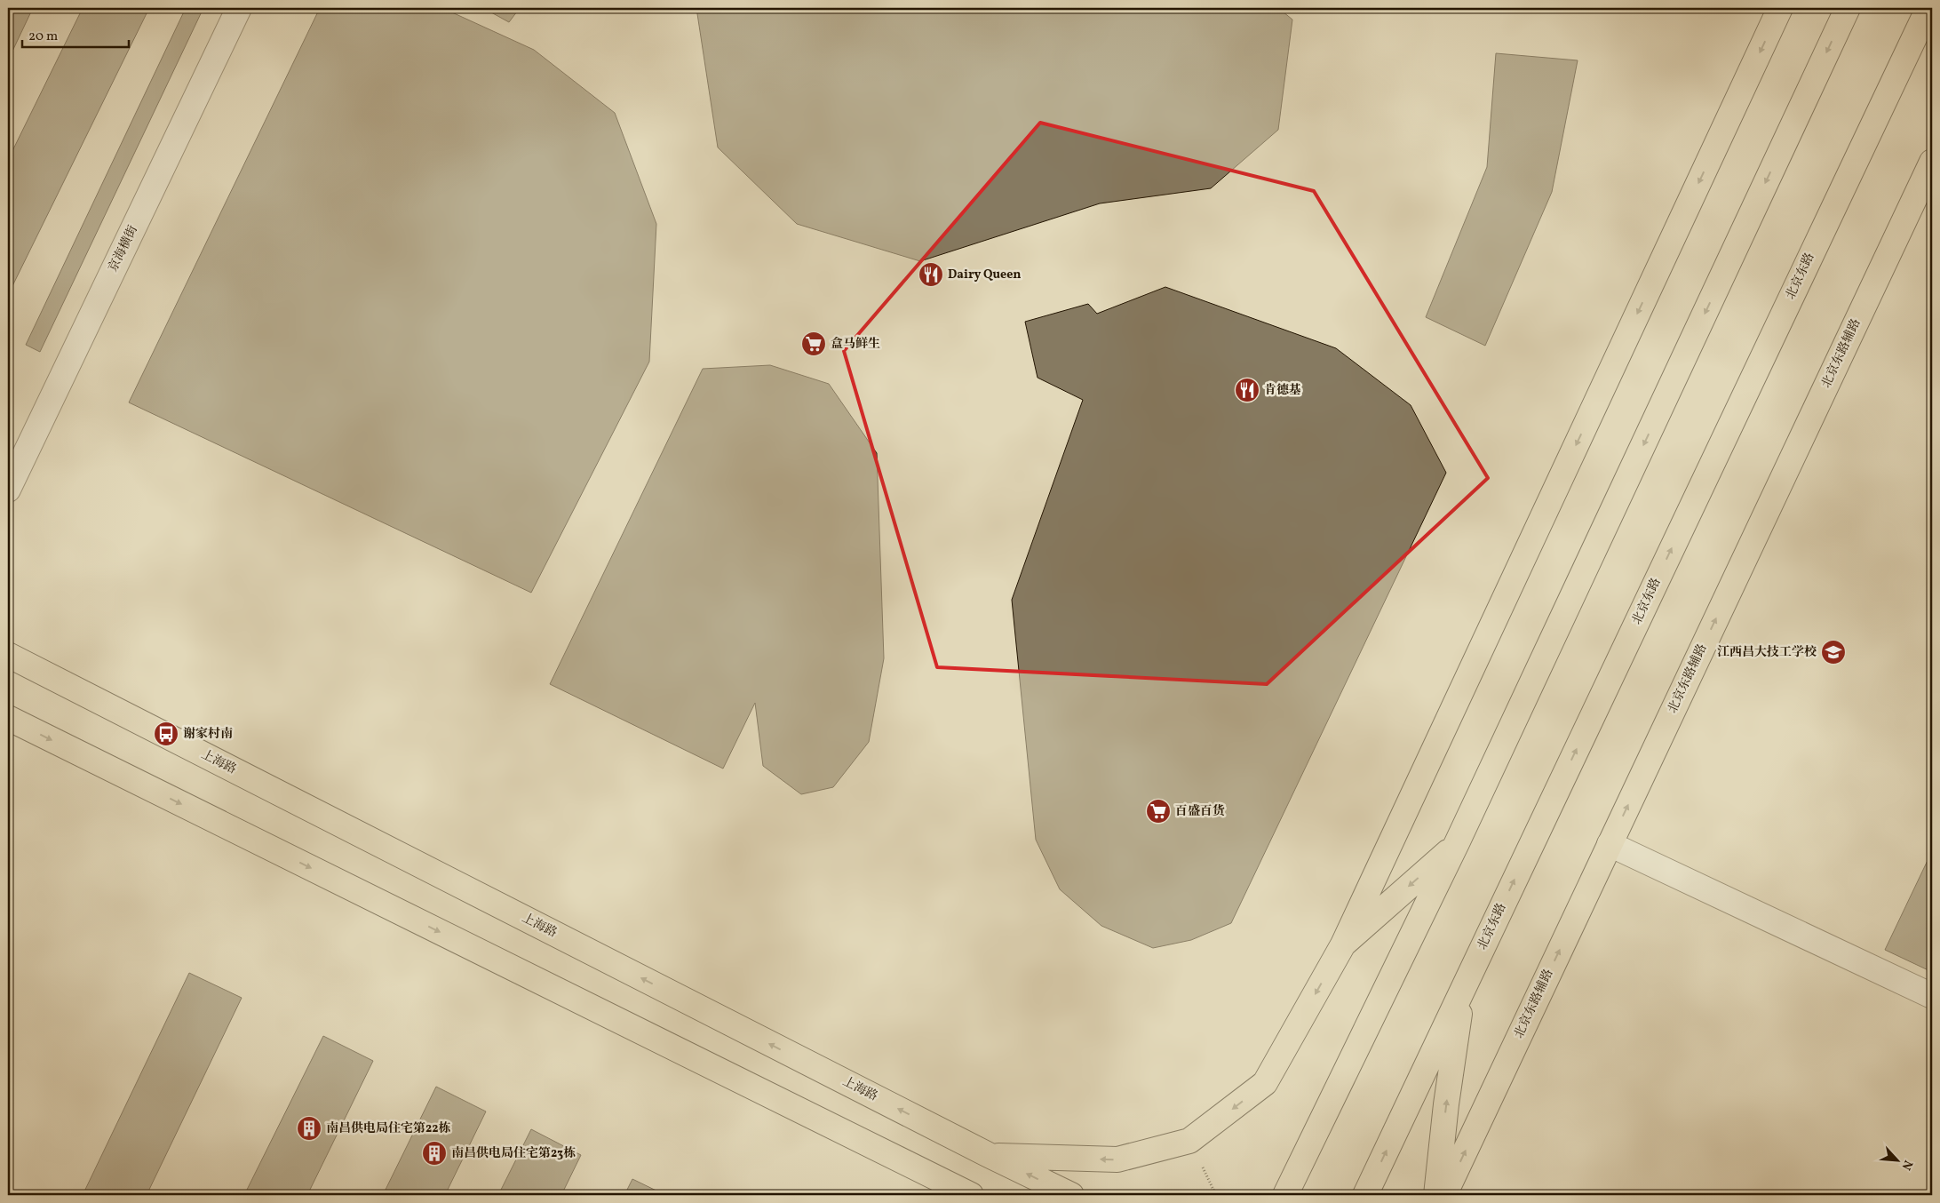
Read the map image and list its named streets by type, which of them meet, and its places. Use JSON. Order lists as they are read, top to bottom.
{
  "streets": {
    "main road": ["北京东路", "北京东路辅路", "上海路"],
    "street": ["京海横街"]
  },
  "places": {
    "restaurant": ["Dairy Queen", "肯德基"],
    "supermarket": ["盒马鲜生", "百盛百货"],
    "school or university": ["江西昌大技工学校"],
    "bus stop": ["谢家村南"],
    "building": ["南昌供电局住宅第22栋", "南昌供电局住宅第23栋"]
  },
  "scale_bar": "20 m",
  "north": "bottom right"
}
